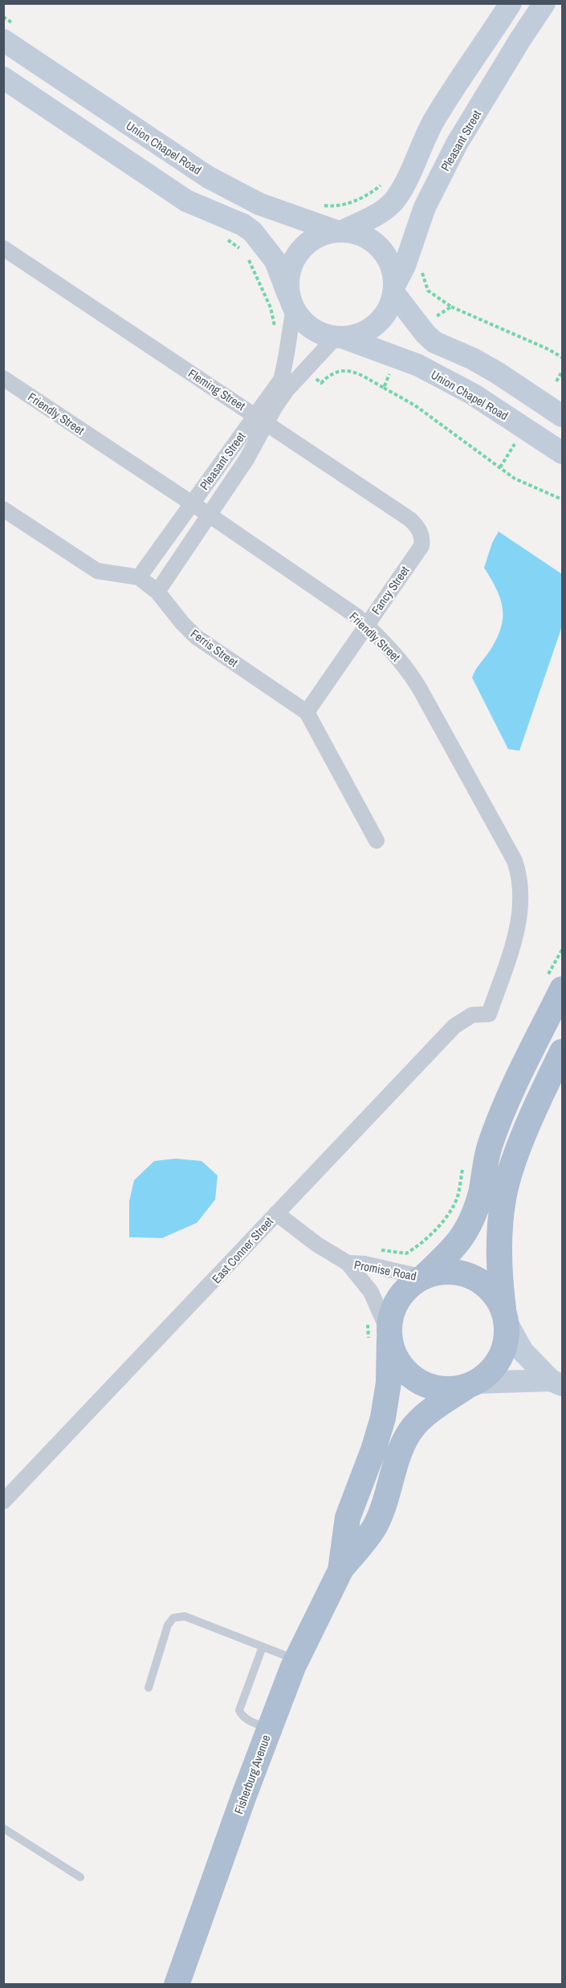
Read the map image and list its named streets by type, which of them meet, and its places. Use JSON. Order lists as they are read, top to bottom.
{
  "streets": {
    "main road": ["Pleasant Street", "Union Chapel Road", "Fisherburg Avenue"],
    "street": [
      "Fleming Street",
      "Friendly Street",
      "Fancy Street",
      "Ferris Street",
      "East Conner Street",
      "Promise Road"
    ]
  },
  "crossings": [
    ["Pleasant Street", "Union Chapel Road"],
    ["Pleasant Street", "Fleming Street"],
    ["Pleasant Street", "Friendly Street"],
    ["Pleasant Street", "Ferris Street"],
    ["Fleming Street", "Fancy Street"],
    ["Friendly Street", "Fancy Street"],
    ["Friendly Street", "East Conner Street"],
    ["Fancy Street", "Ferris Street"],
    ["East Conner Street", "Promise Road"],
    ["Promise Road", "Fisherburg Avenue"]
  ]
}
